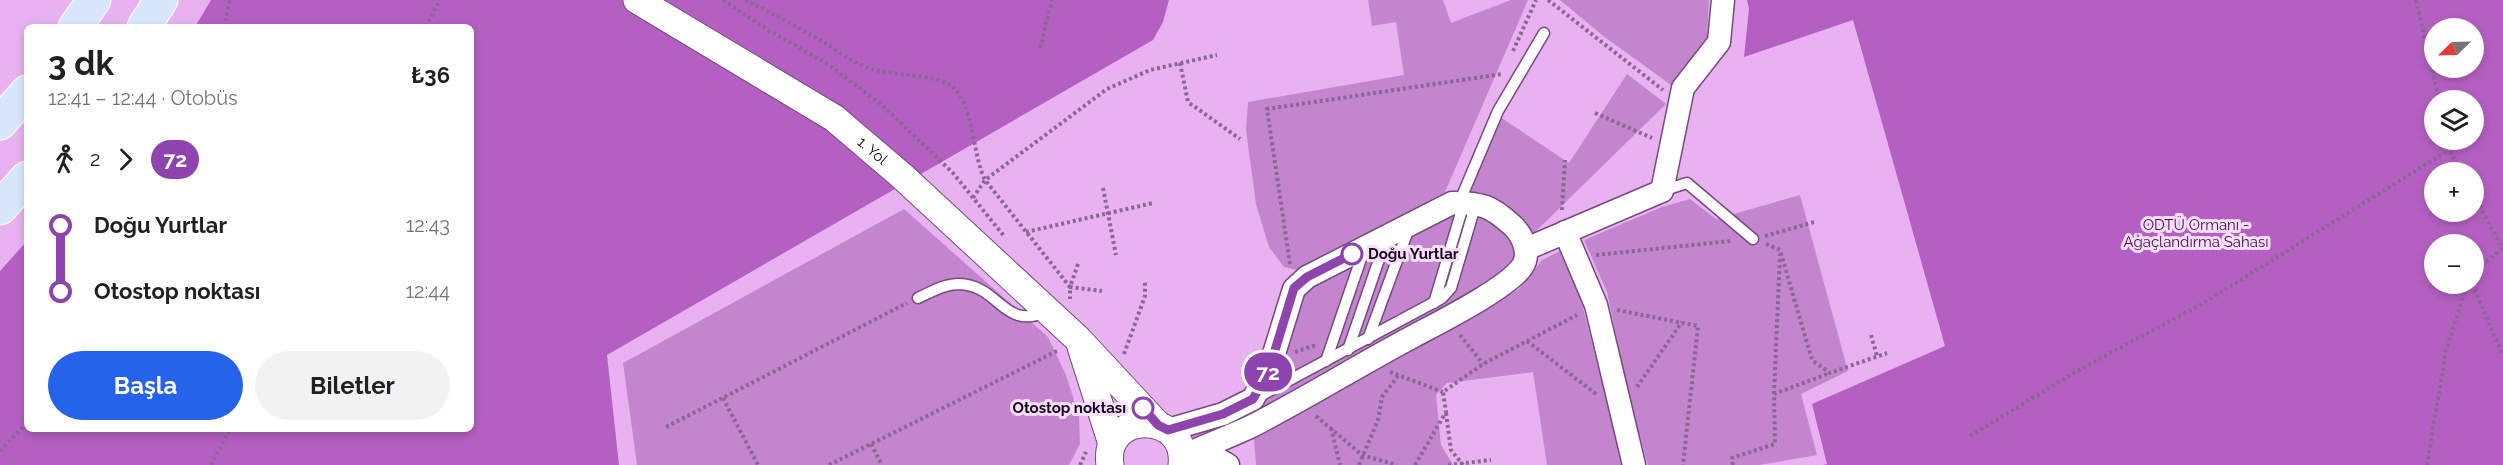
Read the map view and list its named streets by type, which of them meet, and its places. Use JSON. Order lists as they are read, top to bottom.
{
  "streets": {
    "street": ["1. Yol"]
  },
  "parks": ["ODTÜ Ormanı - Ağaçlandırma Sahası"],
  "places": ["Doğu Yurtlar", "Otostop noktası"],
  "lines": ["bus line 72"],
  "north": "bottom left",
  "page": {
    "on_map": "72",
    "map_buttons": ["+", "−"],
    "heading": ["3 dk", "12:41 – 12:44 · Otobüs", "₺36"],
    "legs": ["2", "72"],
    "list": [
      {
        "name": "Doğu Yurtlar",
        "value": "12:43"
      },
      {
        "name": "Otostop noktası",
        "value": "12:44"
      }
    ],
    "buttons": ["Başla", "Biletler"]
  }
}
